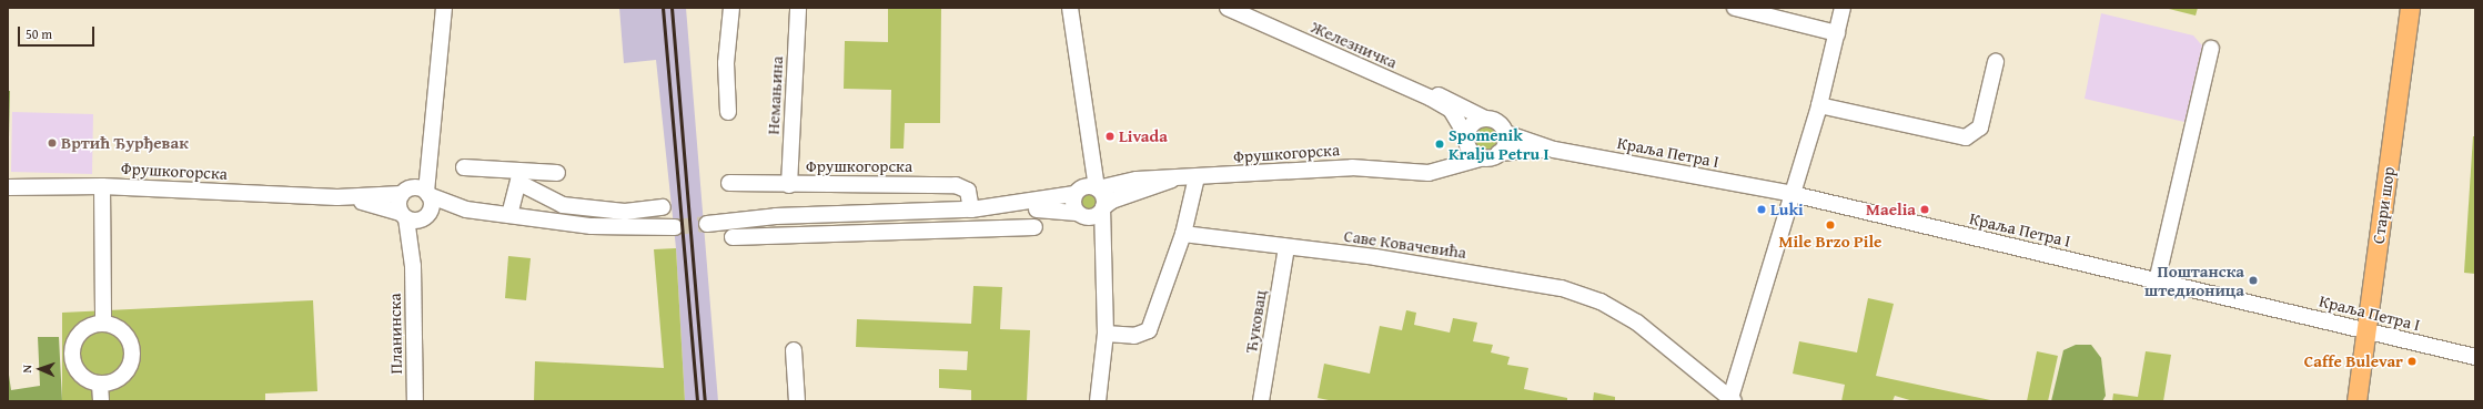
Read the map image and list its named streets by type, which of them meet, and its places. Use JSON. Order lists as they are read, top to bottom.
{
  "streets": {
    "main road": ["Стари шор"],
    "street": [
      "Железничка",
      "Немањина",
      "Краља Петра I",
      "Фрушкогорска",
      "Саве Ковачевића",
      "Ћуковац",
      "Планинска"
    ]
  },
  "crossings": [
    ["Железничка", "Краља Петра I"],
    ["Железничка", "Фрушкогорска"],
    ["Немањина", "Фрушкогорска"],
    ["Краља Петра I", "Фрушкогорска"],
    ["Краља Петра I", "Стари шор"],
    ["Фрушкогорска", "Планинска"],
    ["Саве Ковачевића", "Ћуковац"]
  ],
  "places": [
    "Livada",
    "Вртић Ђурђевак",
    "Spomenik Kralju Petru I",
    "Luki",
    "Maelia",
    "Mile Brzo Pile",
    "Поштанска штедионица",
    "Caffe Bulevar"
  ],
  "scale_bar": "50 m",
  "north": "left"
}
